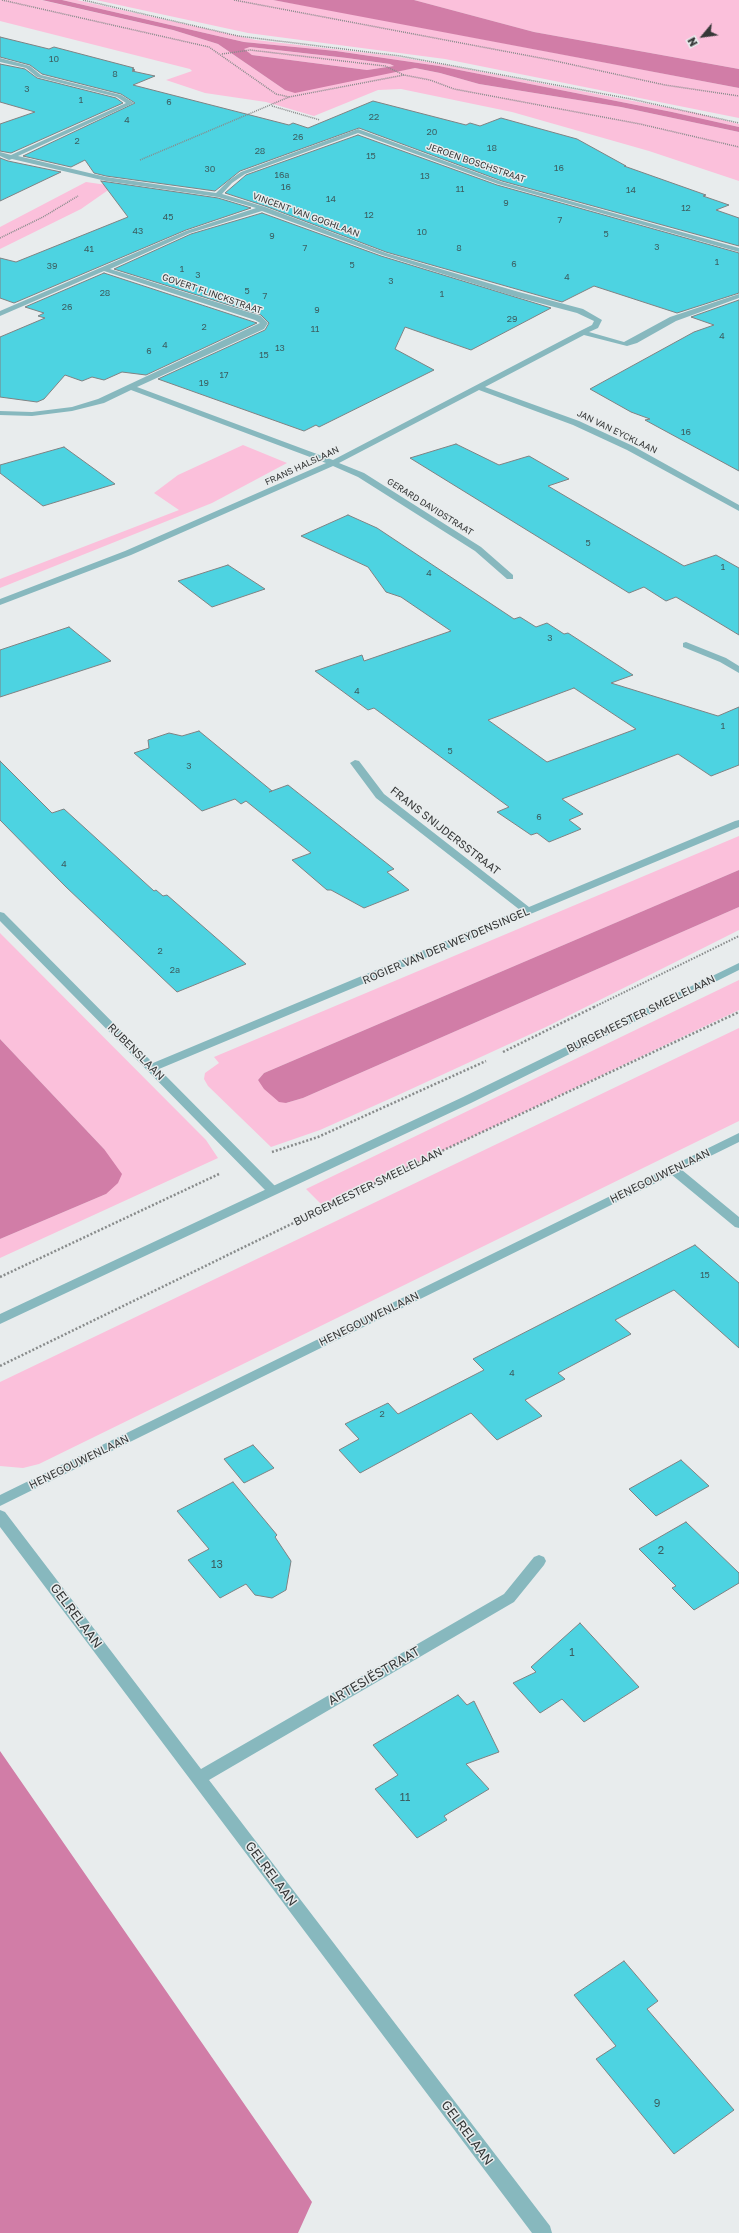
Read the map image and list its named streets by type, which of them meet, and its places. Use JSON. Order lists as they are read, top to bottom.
{
  "streets": {
    "street": [
      "JEROEN BOSCHSTRAAT",
      "VINCENT VAN GOGHLAAN",
      "GOVERT FLINCKSTRAAT",
      "JAN VAN EYCKLAAN",
      "FRANS HALSLAAN",
      "GERARD DAVIDSTRAAT",
      "FRANS SNIJDERSSTRAAT",
      "ROGIER VAN DER WEYDENSINGEL",
      "BURGEMEESTER SMEELELAAN",
      "RUBENSLAAN",
      "HENEGOUWENLAAN",
      "GELRELAAN",
      "ARTESIËSTRAAT"
    ]
  },
  "crossings": [
    ["VINCENT VAN GOGHLAAN", "FRANS HALSLAAN"],
    ["JAN VAN EYCKLAAN", "FRANS HALSLAAN"],
    ["FRANS HALSLAAN", "GERARD DAVIDSTRAAT"],
    ["FRANS SNIJDERSSTRAAT", "ROGIER VAN DER WEYDENSINGEL"],
    ["ROGIER VAN DER WEYDENSINGEL", "RUBENSLAAN"],
    ["BURGEMEESTER SMEELELAAN", "RUBENSLAAN"],
    ["GELRELAAN", "ARTESIËSTRAAT"]
  ],
  "house_numbers": [
    "10",
    "8",
    "3",
    "1",
    "6",
    "22",
    "4",
    "20",
    "26",
    "2",
    "18",
    "28",
    "15",
    "16",
    "30",
    "16a",
    "13",
    "16",
    "11",
    "14",
    "14",
    "9",
    "12",
    "12",
    "45",
    "7",
    "43",
    "10",
    "5",
    "9",
    "3",
    "7",
    "8",
    "41",
    "1",
    "6",
    "5",
    "39",
    "1",
    "3",
    "4",
    "3",
    "5",
    "28",
    "1",
    "7",
    "26",
    "9",
    "29",
    "2",
    "11",
    "4",
    "4",
    "13",
    "6",
    "15",
    "17",
    "19",
    "16",
    "5",
    "1",
    "4",
    "3",
    "4",
    "1",
    "5",
    "3",
    "6",
    "4",
    "2",
    "2a",
    "15",
    "4",
    "2",
    "2",
    "13",
    "1",
    "11",
    "9"
  ],
  "north": "bottom left"
}
